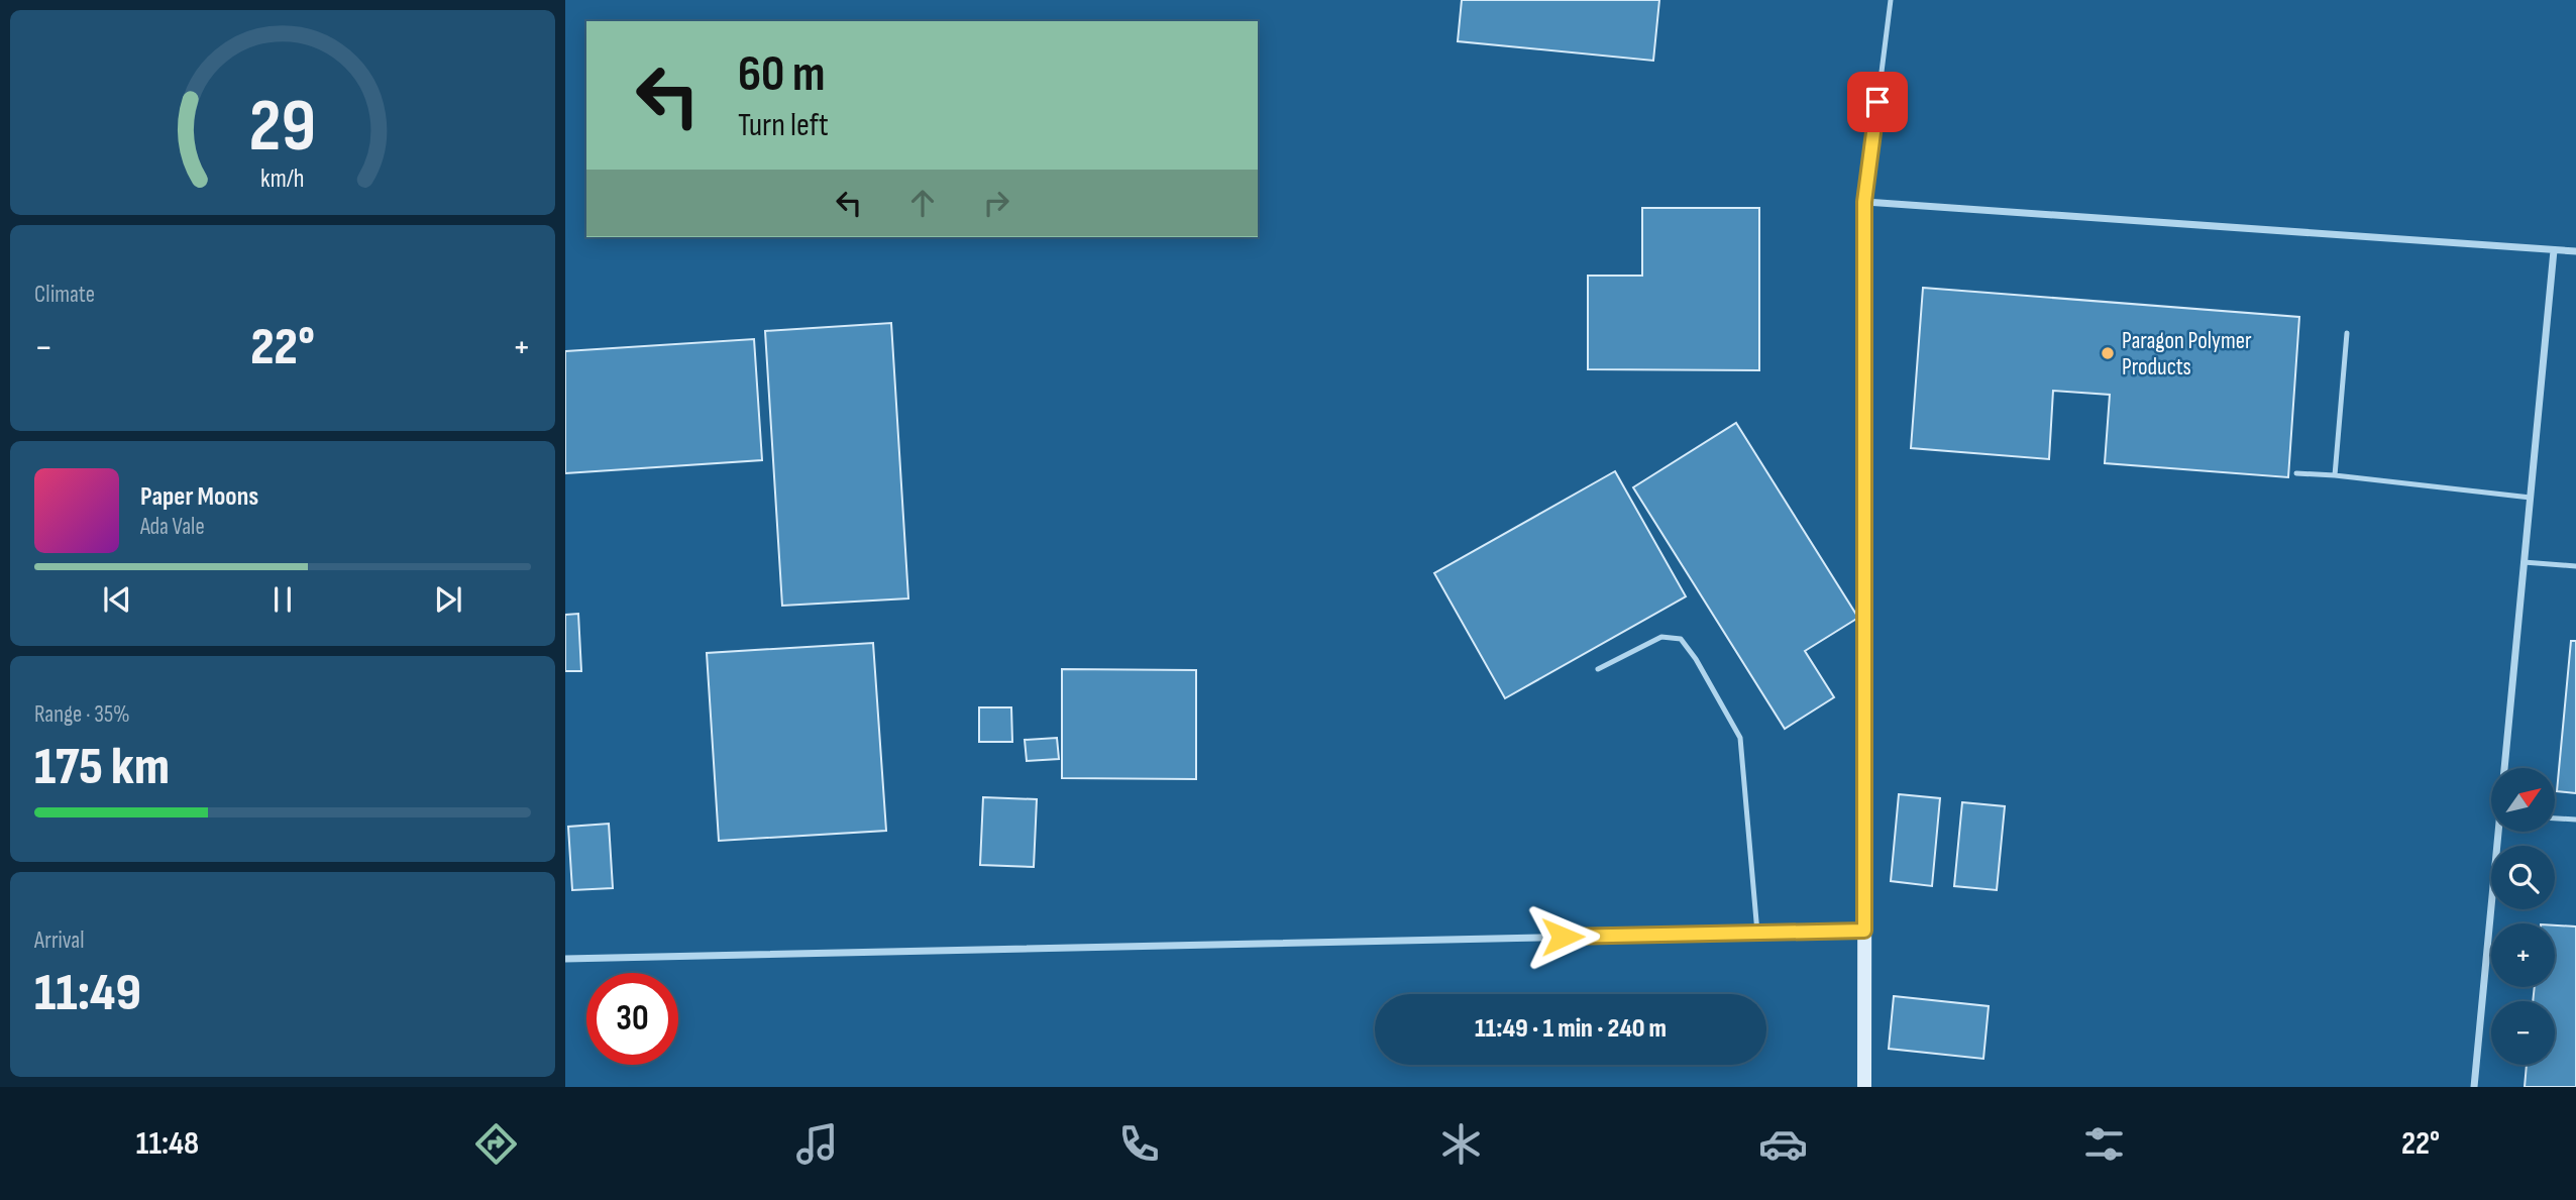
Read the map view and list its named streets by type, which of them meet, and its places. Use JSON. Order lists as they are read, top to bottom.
{
  "places": ["Paragon Polymer Products"],
  "north": "top right",
  "page": {
    "turn": ["60 m", "Turn left"],
    "tile": [
      "Climate",
      ["Range · 35%", "175 km"],
      ["Arrival", "11:49"]
    ],
    "heat": ["−", "22°", "+"],
    "song": ["Paper Moons", "Ada Vale"],
    "map_buttons": ["+", "−"],
    "limit": "30",
    "trip": "11:49 · 1 min · 240 m",
    "tabs": ["11:48", "22°"],
    "gauge": ["29", "km/h"]
  }
}
